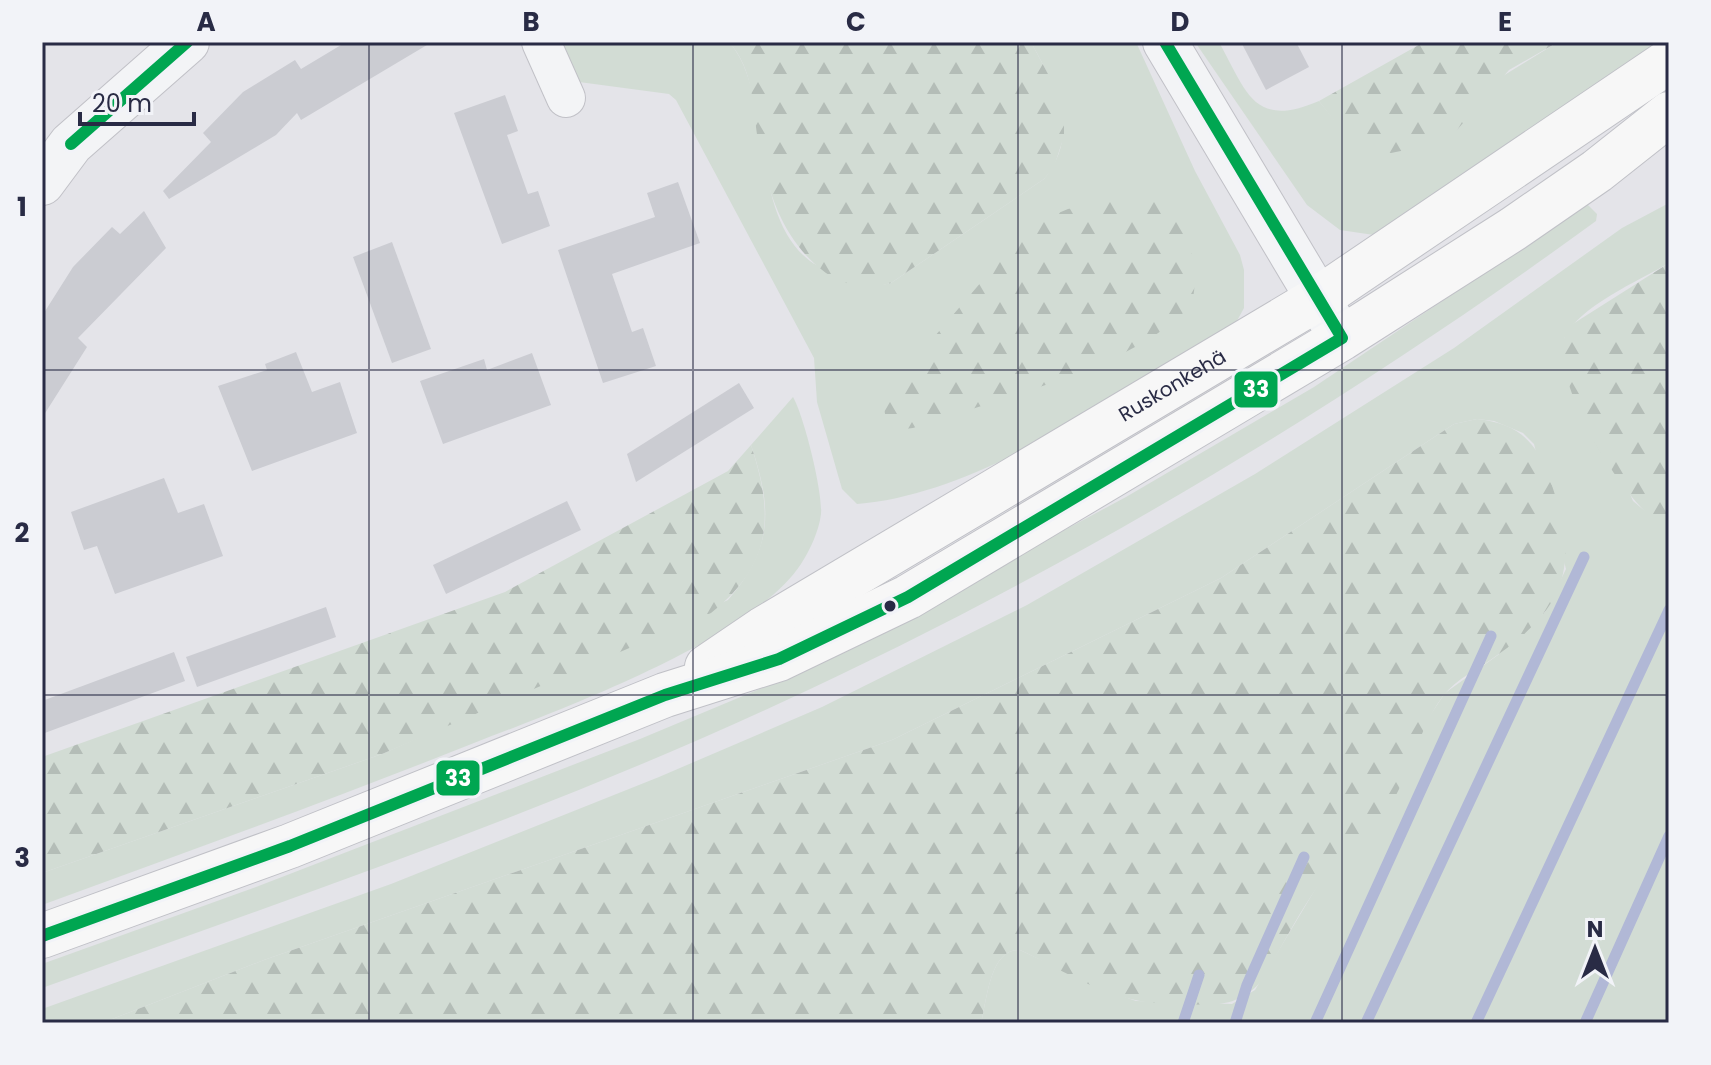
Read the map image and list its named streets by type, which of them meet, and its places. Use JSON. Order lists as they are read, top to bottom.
{
  "streets": {
    "main road": ["Ruskonkehä"]
  },
  "lines": ["transit line 33"],
  "scale_bar": "20 m",
  "north": "top",
  "grid": {
    "columns": [
      "A",
      "B",
      "C",
      "D",
      "E"
    ],
    "rows": ["1", "2", "3"]
  }
}
